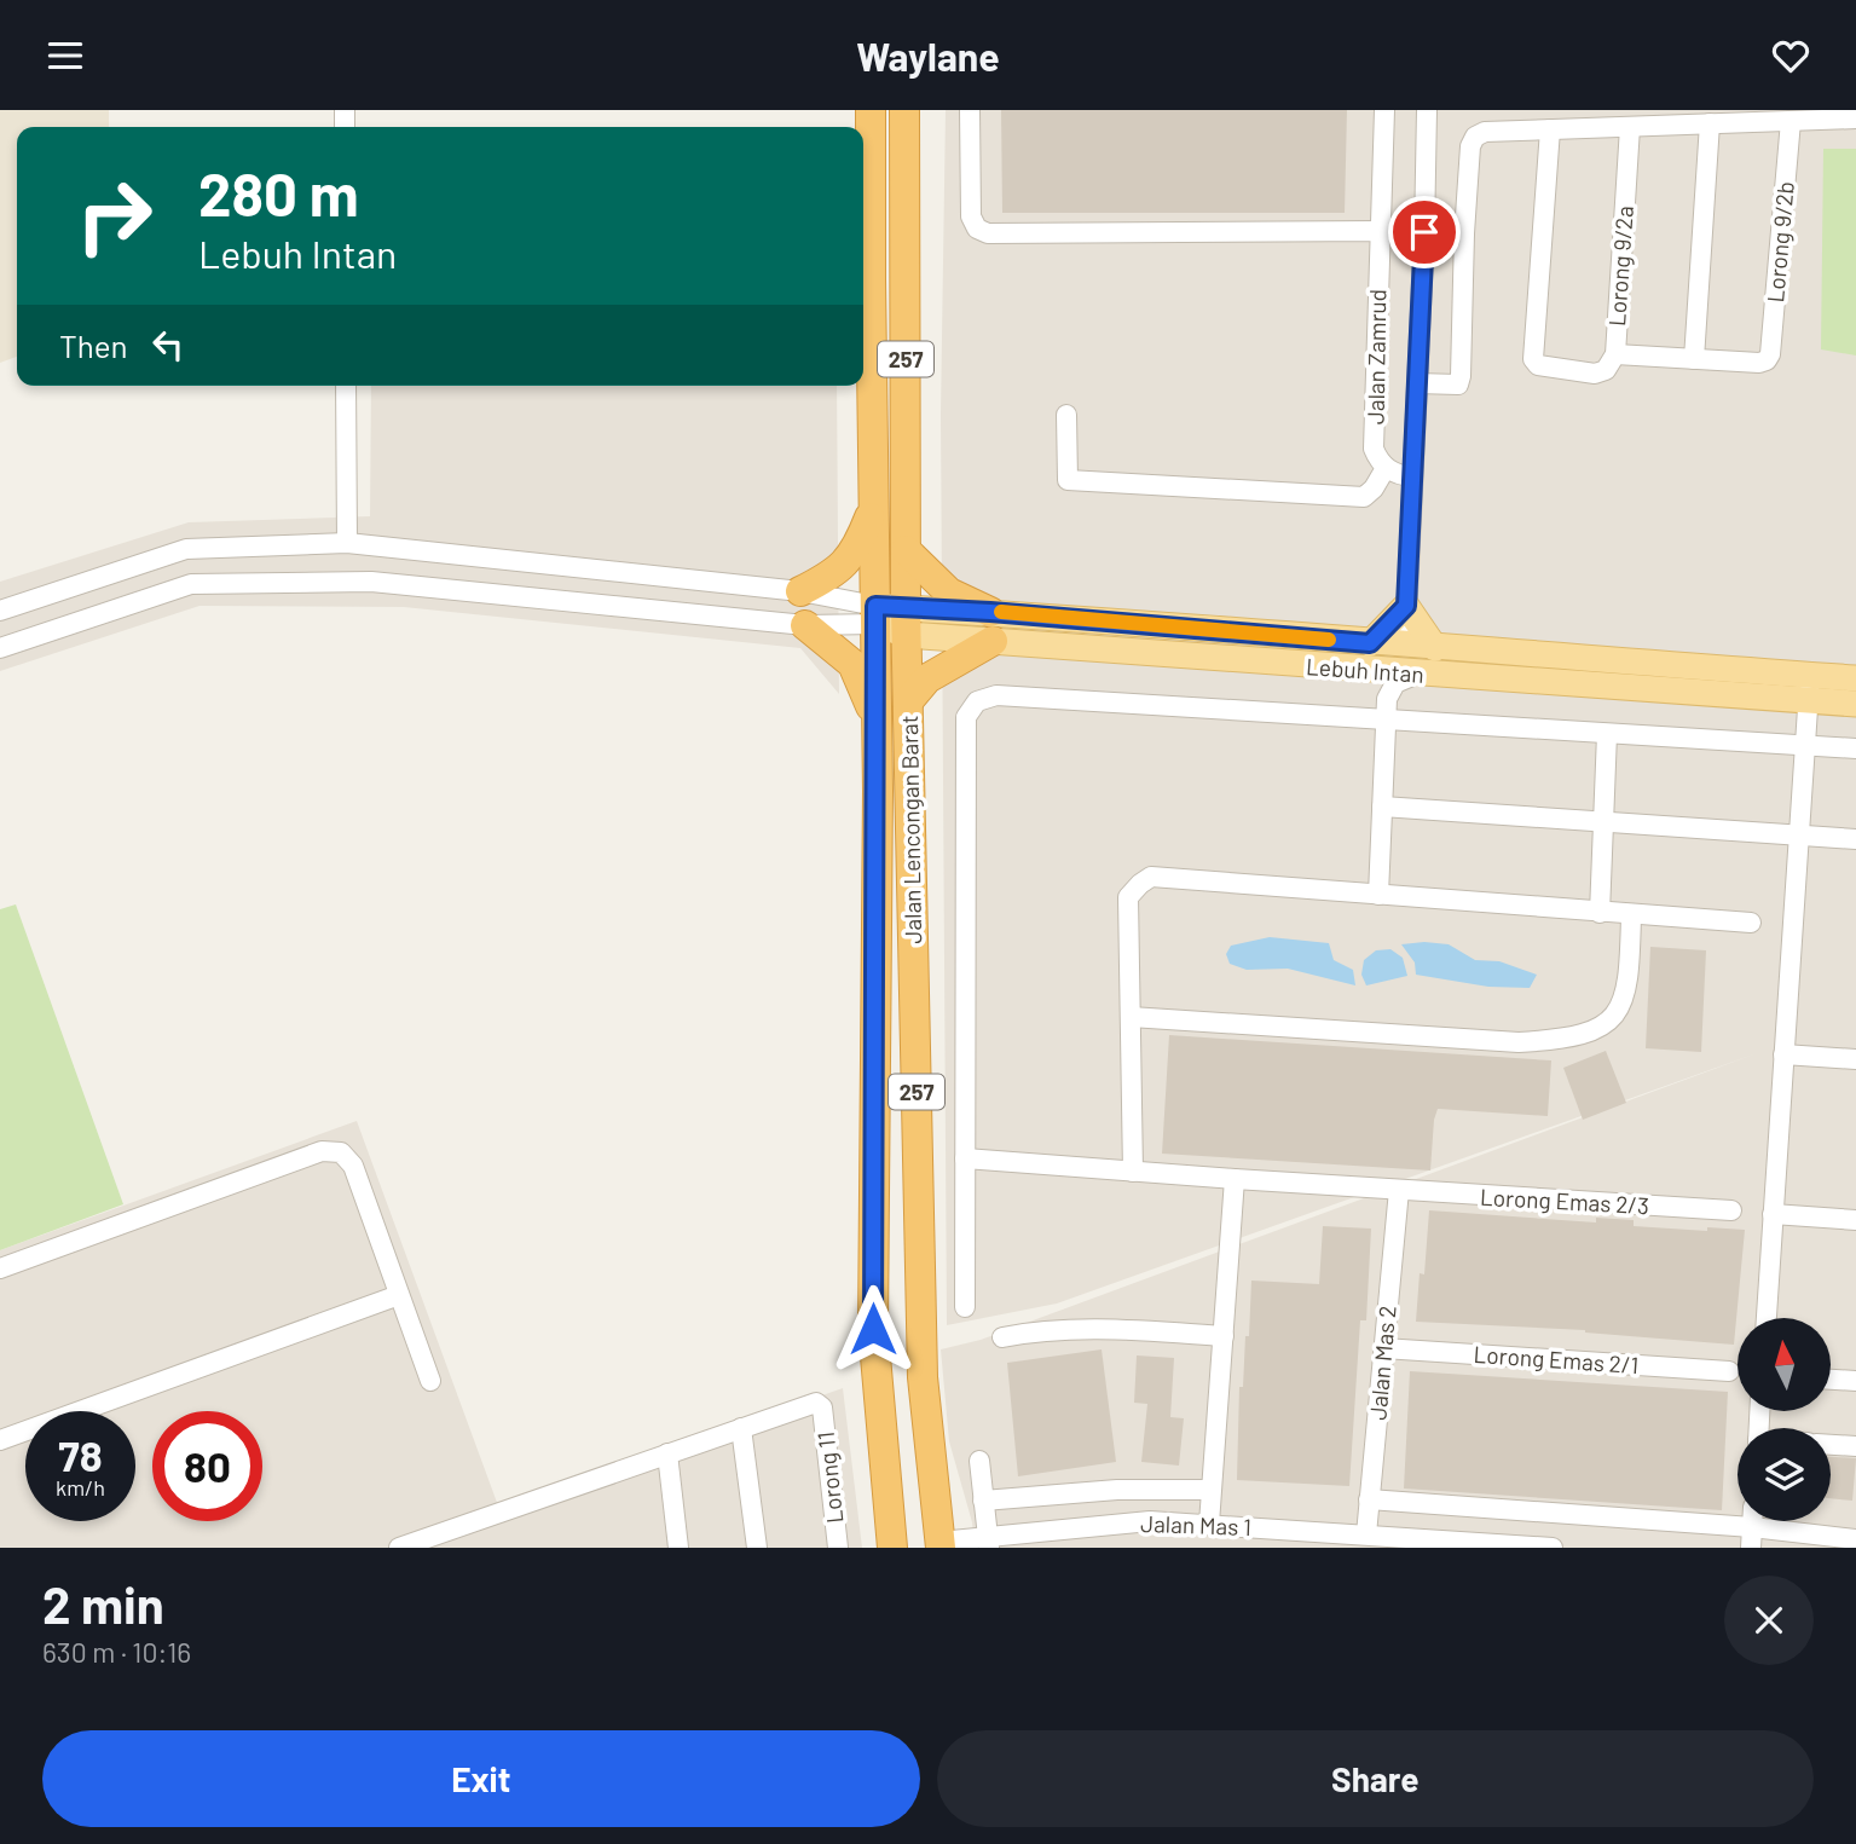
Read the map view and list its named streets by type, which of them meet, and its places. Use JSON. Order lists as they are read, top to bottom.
{
  "streets": {
    "highway": ["257", "Jalan Lencongan Barat"],
    "main road": ["Lebuh Intan"],
    "street": [
      "Lorong 9/2b",
      "Lorong 9/2a",
      "Jalan Zamrud",
      "Lorong Emas 2/3",
      "Lorong Emas 2/1",
      "Jalan Mas 2",
      "Lorong 11",
      "Jalan Mas 1"
    ]
  },
  "crossings": [
    ["Lorong 9/2b", "Lorong 9/2a"],
    ["Lebuh Intan", "Jalan Lencongan Barat"],
    ["Jalan Lencongan Barat", "Jalan Mas 1"],
    ["Lorong Emas 2/3", "Jalan Mas 2"],
    ["Lorong Emas 2/1", "Jalan Mas 2"],
    ["Jalan Mas 2", "Jalan Mas 1"]
  ],
  "north": "top",
  "page": {
    "header": "Waylane",
    "turn": ["280 m", "Lebuh Intan"],
    "then": "Then",
    "speed": "78 km/h",
    "limit": "80",
    "heading": ["2 min", "630 m · 10:16"],
    "buttons": ["Exit", "Share"]
  }
}
